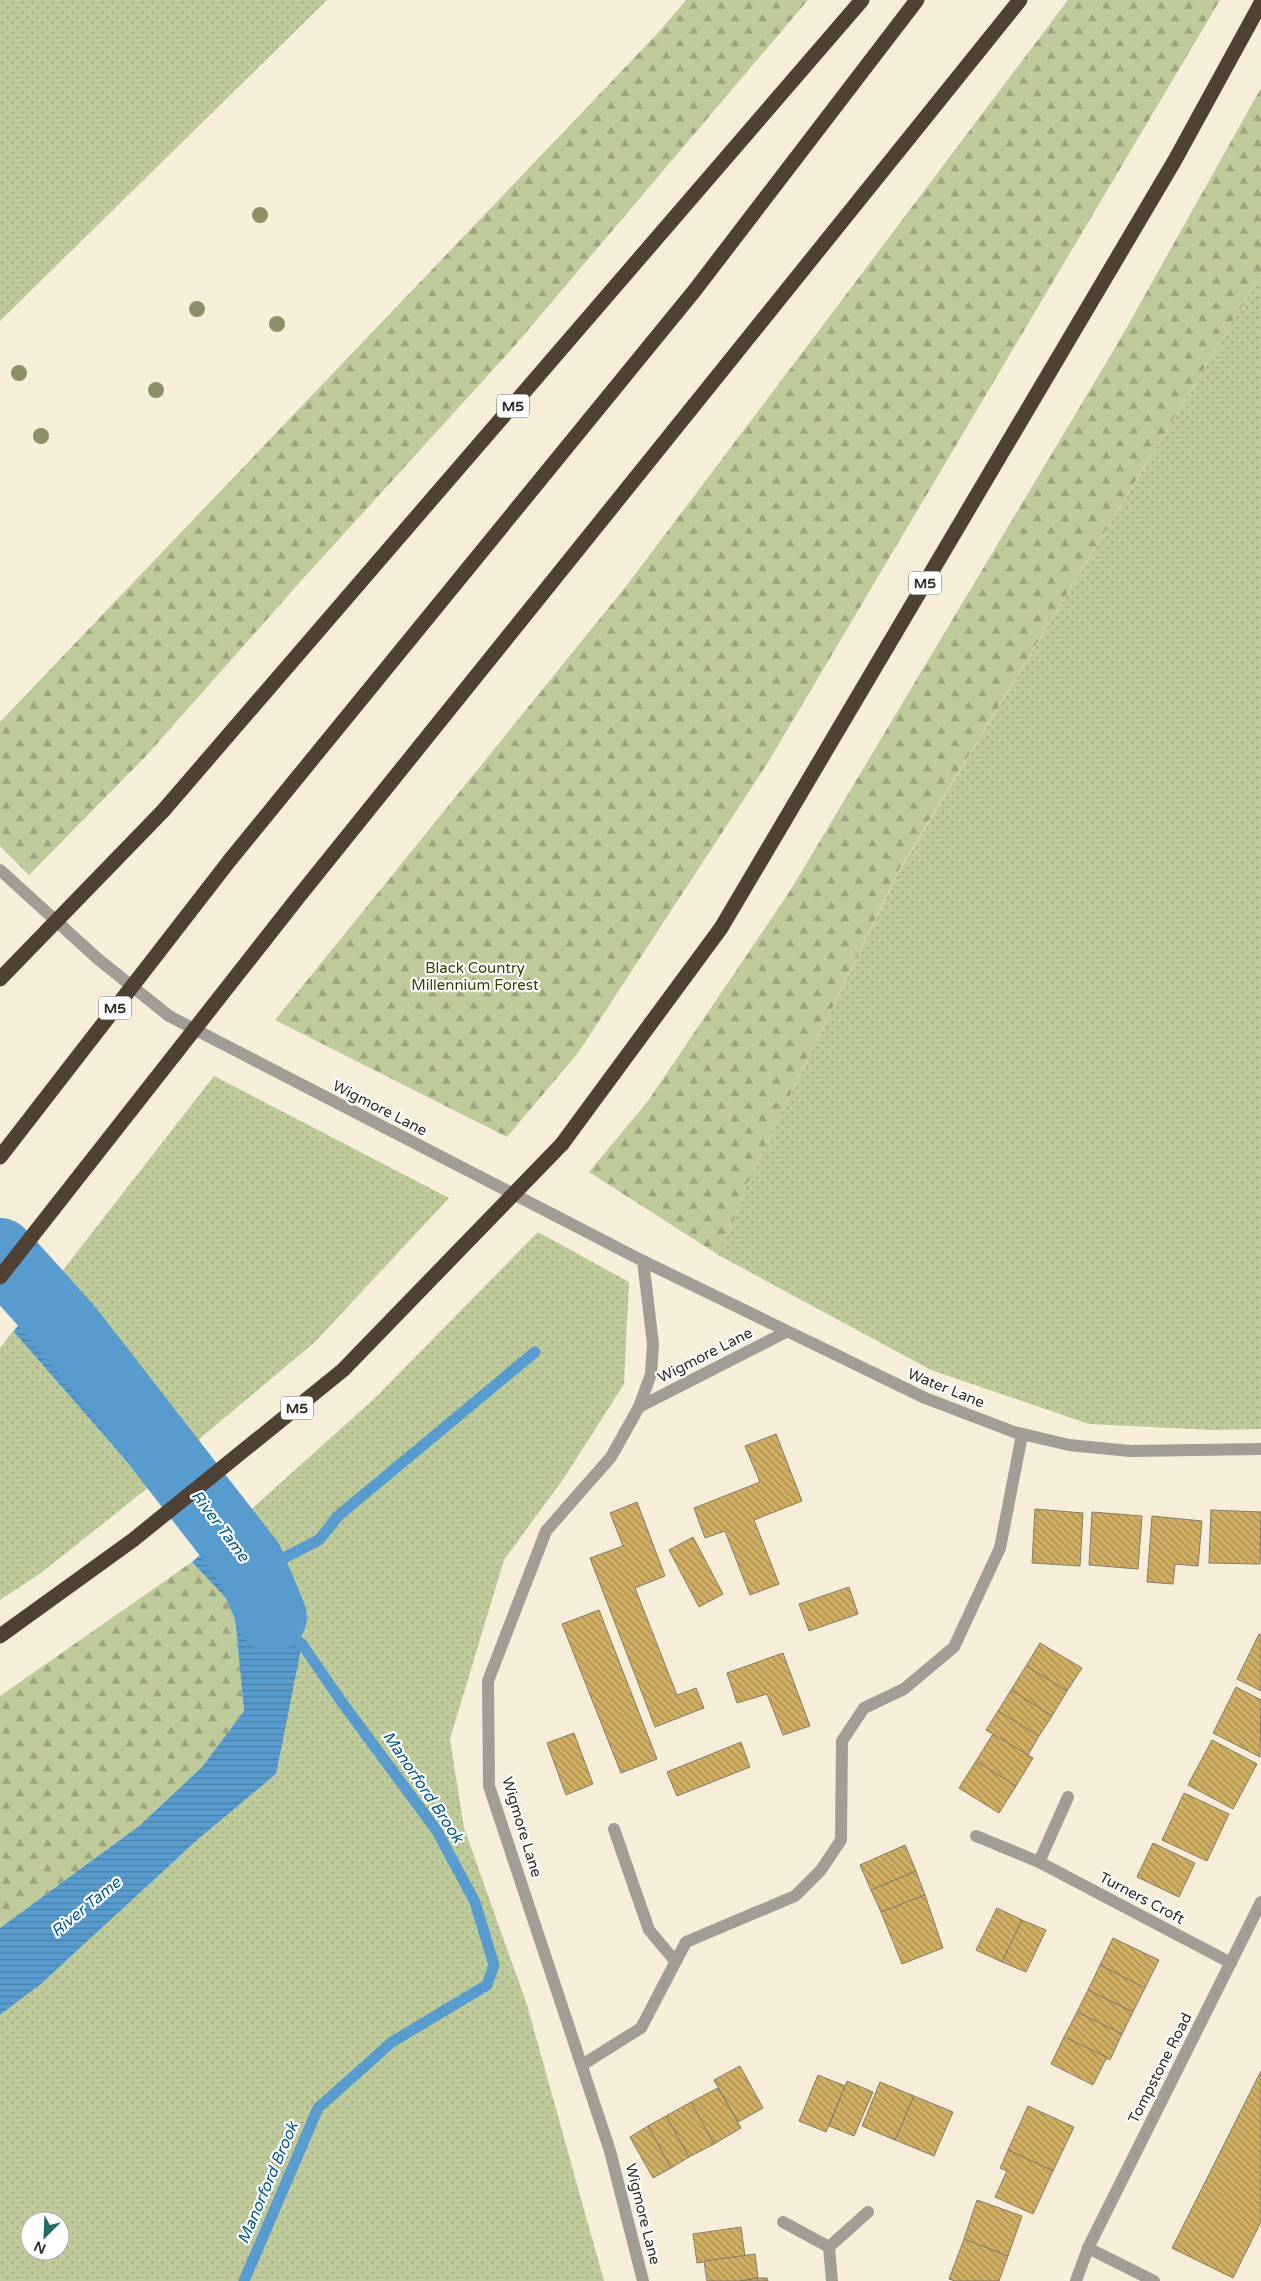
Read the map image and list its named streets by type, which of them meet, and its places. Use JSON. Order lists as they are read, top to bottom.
{
  "streets": {
    "highway": ["M5"],
    "street": [
      "Wigmore Lane",
      "Water Lane",
      "Turners Croft",
      "Tompstone Road"
    ]
  },
  "crossings": [
    ["Wigmore Lane", "Water Lane"],
    ["Turners Croft", "Tompstone Road"]
  ],
  "water": ["River Tame", "Manorford Brook"],
  "parks": ["Black Country Millennium Forest"],
  "north": "bottom left"
}
